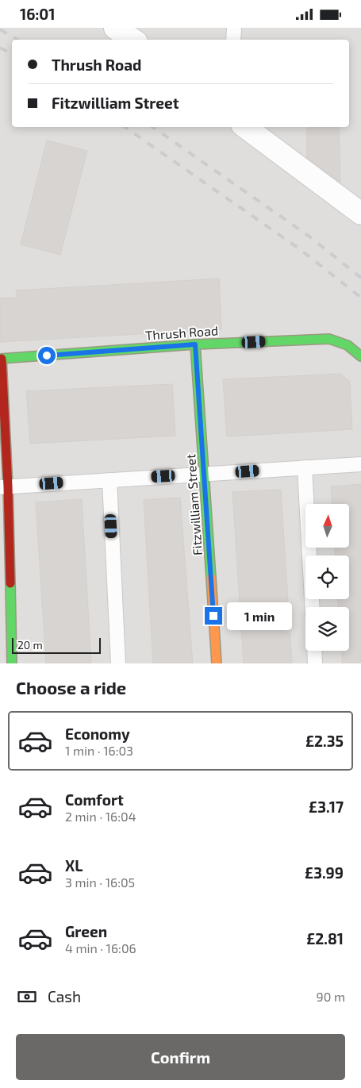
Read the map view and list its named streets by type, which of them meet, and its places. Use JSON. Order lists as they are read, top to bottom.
{
  "streets": {
    "street": ["Thrush Road", "Fitzwilliam Street"]
  },
  "crossings": [
    ["Thrush Road", "Fitzwilliam Street"]
  ],
  "scale_bar": "20 m",
  "north": "top",
  "page": {
    "status": "16:01",
    "banner": ["Thrush Road", "Fitzwilliam Street"],
    "bubble": "1 min",
    "scale": "20 m",
    "heading": "Choose a ride",
    "list": [
      {
        "name": "Economy",
        "note": "1 min · 16:03",
        "value": "£2.35"
      },
      {
        "name": "Comfort",
        "note": "2 min · 16:04",
        "value": "£3.17"
      },
      {
        "name": "XL",
        "note": "3 min · 16:05",
        "value": "£3.99"
      },
      {
        "name": "Green",
        "note": "4 min · 16:06",
        "value": "£2.81"
      }
    ],
    "pay": ["Cash", "90 m"],
    "buttons": "Confirm"
  }
}
